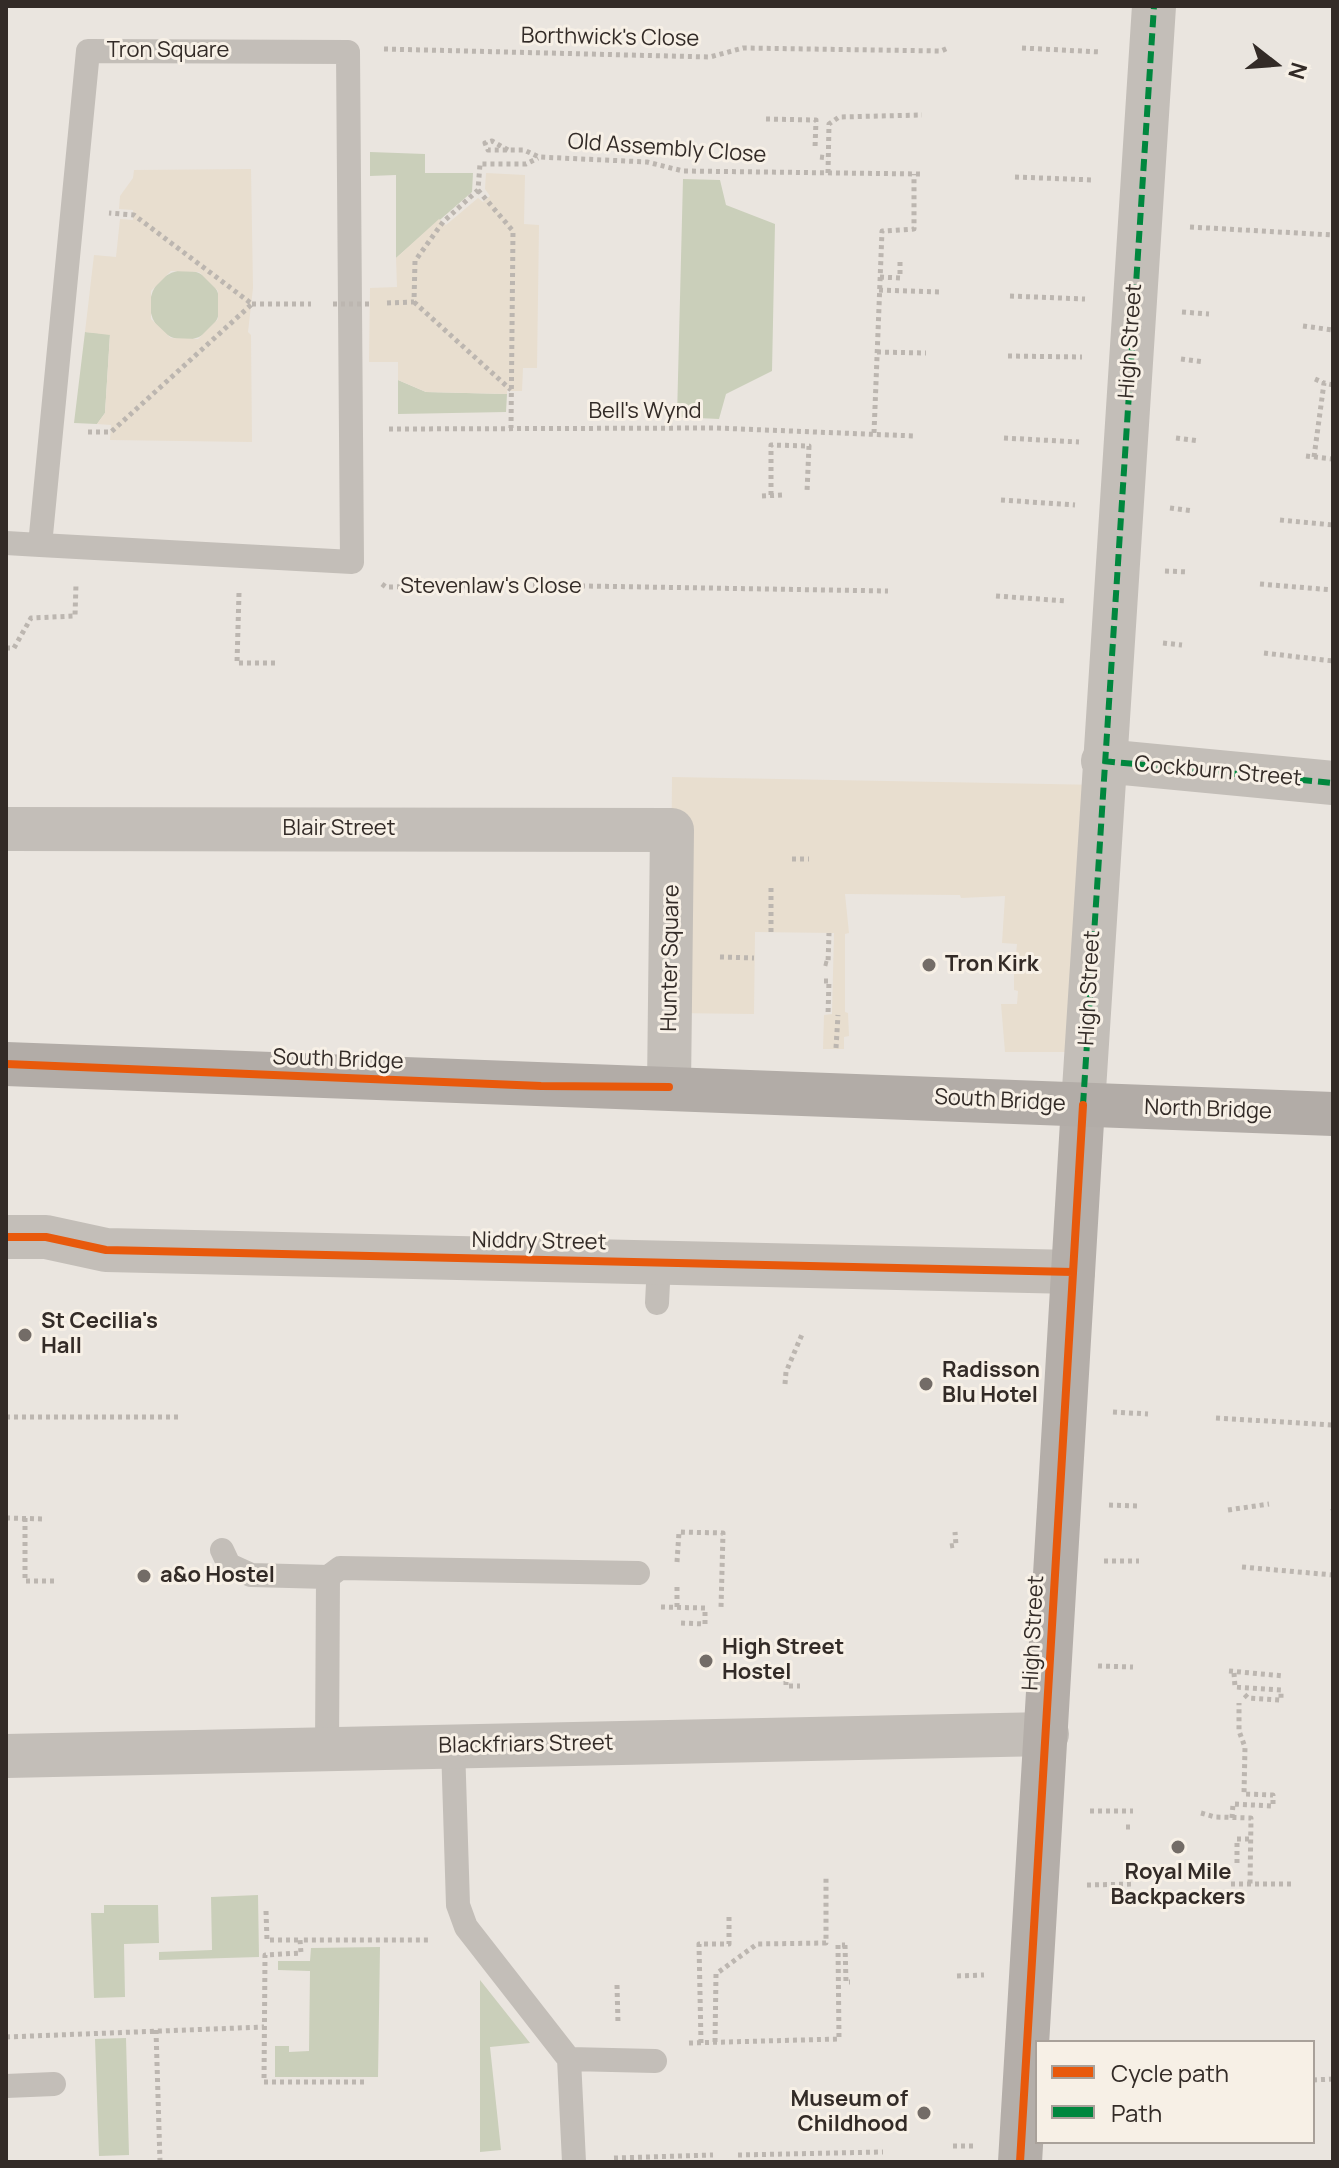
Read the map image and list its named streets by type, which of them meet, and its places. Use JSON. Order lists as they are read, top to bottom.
{
  "streets": {
    "main road": ["South Bridge", "North Bridge"],
    "street": [
      "High Street",
      "Cockburn Street",
      "Blair Street",
      "Hunter Square",
      "Niddry Street",
      "Blackfriars Street"
    ],
    "lane": ["Tron Square"],
    "path": [
      "Borthwick's Close",
      "Old Assembly Close",
      "Bell's Wynd",
      "Stevenlaw's Close"
    ]
  },
  "crossings": [
    ["Tron Square", "Stevenlaw's Close"],
    ["High Street", "Cockburn Street"],
    ["High Street", "South Bridge"],
    ["High Street", "North Bridge"],
    ["High Street", "Niddry Street"],
    ["High Street", "Blackfriars Street"],
    ["Blair Street", "Hunter Square"],
    ["Hunter Square", "South Bridge"],
    ["South Bridge", "North Bridge"]
  ],
  "places": [
    "Tron Kirk",
    "St Cecilia's Hall",
    "Radisson Blu Hotel",
    "a&o Hostel",
    "High Street Hostel",
    "Royal Mile Backpackers",
    "Museum of Childhood"
  ],
  "legend": ["Cycle path", "Path"],
  "north": "right"
}
